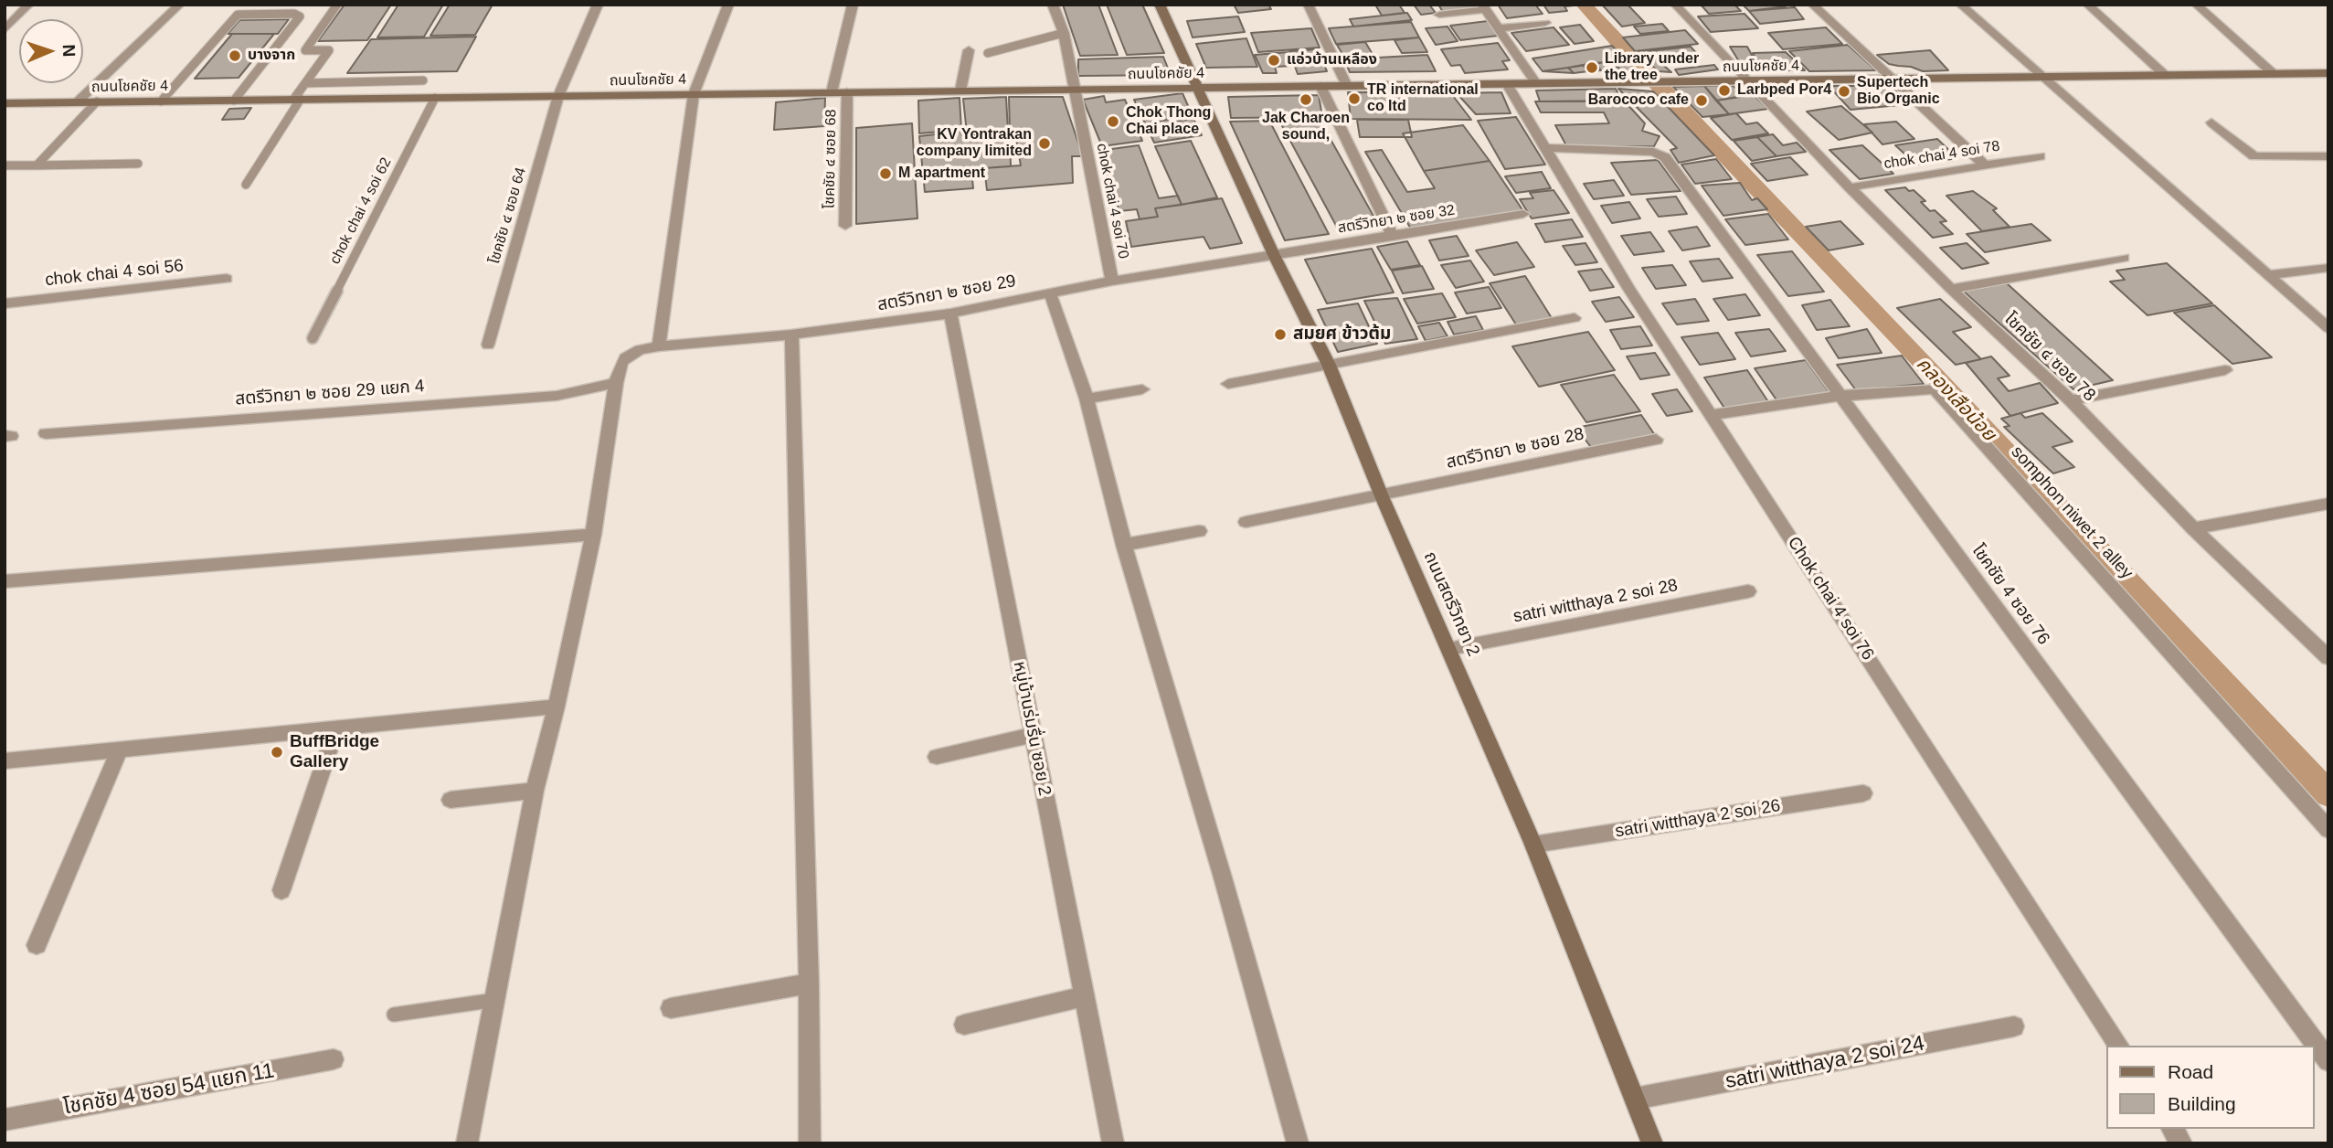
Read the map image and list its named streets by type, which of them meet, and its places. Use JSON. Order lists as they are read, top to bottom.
{
  "streets": {
    "street": [
      "ถนนโชคชัย 4",
      "chok chai 4 soi 78",
      "โชคชัย ๔ ซอย 68",
      "chok chai 4 soi 70",
      "โชคชัย ๔ ซอย 64",
      "สตรีวิทยา ๒ ซอย 32",
      "chok chai 4 soi 56",
      "สตรีวิทยา ๒ ซอย 29",
      "โชคชัย ๔ ซอย 78",
      "สตรีวิทยา ๒ ซอย 29 แยก 4",
      "สตรีวิทยา ๒ ซอย 28",
      "somphon niwet 2 alley",
      "โชคชัย 4 ซอย 76",
      "Chok chai 4 soi 76",
      "satri witthaya 2 soi 28",
      "ถนนสตรีวิทยา 2",
      "หมู่บ้านร่มรื่น ซอย 2",
      "satri witthaya 2 soi 26",
      "satri witthaya 2 soi 24",
      "โชคชัย 4 ซอย 54 แยก 11"
    ],
    "lane": ["chok chai 4 soi 62"]
  },
  "crossings": [
    ["ถนนโชคชัย 4", "โชคชัย ๔ ซอย 68"],
    ["ถนนโชคชัย 4", "chok chai 4 soi 70"],
    ["ถนนโชคชัย 4", "chok chai 4 soi 62"],
    ["ถนนโชคชัย 4", "โชคชัย ๔ ซอย 64"],
    ["ถนนโชคชัย 4", "โชคชัย ๔ ซอย 78"],
    ["ถนนโชคชัย 4", "Chok chai 4 soi 76"],
    ["ถนนโชคชัย 4", "ถนนสตรีวิทยา 2"],
    ["chok chai 4 soi 78", "โชคชัย ๔ ซอย 78"],
    ["chok chai 4 soi 70", "สตรีวิทยา ๒ ซอย 29"],
    ["สตรีวิทยา ๒ ซอย 32", "สตรีวิทยา ๒ ซอย 29"],
    ["สตรีวิทยา ๒ ซอย 32", "ถนนสตรีวิทยา 2"],
    ["สตรีวิทยา ๒ ซอย 29", "สตรีวิทยา ๒ ซอย 29 แยก 4"],
    ["สตรีวิทยา ๒ ซอย 29", "ถนนสตรีวิทยา 2"],
    ["สตรีวิทยา ๒ ซอย 29", "หมู่บ้านร่มรื่น ซอย 2"],
    ["สตรีวิทยา ๒ ซอย 28", "ถนนสตรีวิทยา 2"],
    ["somphon niwet 2 alley", "โชคชัย 4 ซอย 76"],
    ["somphon niwet 2 alley", "Chok chai 4 soi 76"],
    ["โชคชัย 4 ซอย 76", "Chok chai 4 soi 76"],
    ["satri witthaya 2 soi 28", "ถนนสตรีวิทยา 2"],
    ["ถนนสตรีวิทยา 2", "satri witthaya 2 soi 26"],
    ["ถนนสตรีวิทยา 2", "satri witthaya 2 soi 24"]
  ],
  "water": ["คลองเสือน้อย"],
  "places": [
    "บางจาก",
    "แอ่วบ้านเหลือง",
    "Library under the tree",
    "Larbped Por4",
    "Supertech Bio Organic",
    "TR international co ltd",
    "Jak Charoen sound,",
    "Barococo cafe",
    "Chok Thong Chai place",
    "KV Yontrakan company limited",
    "M apartment",
    "สมยศ ข้าวต้ม",
    "BuffBridge Gallery"
  ],
  "legend": ["Road", "Building"],
  "north": "right"
}
